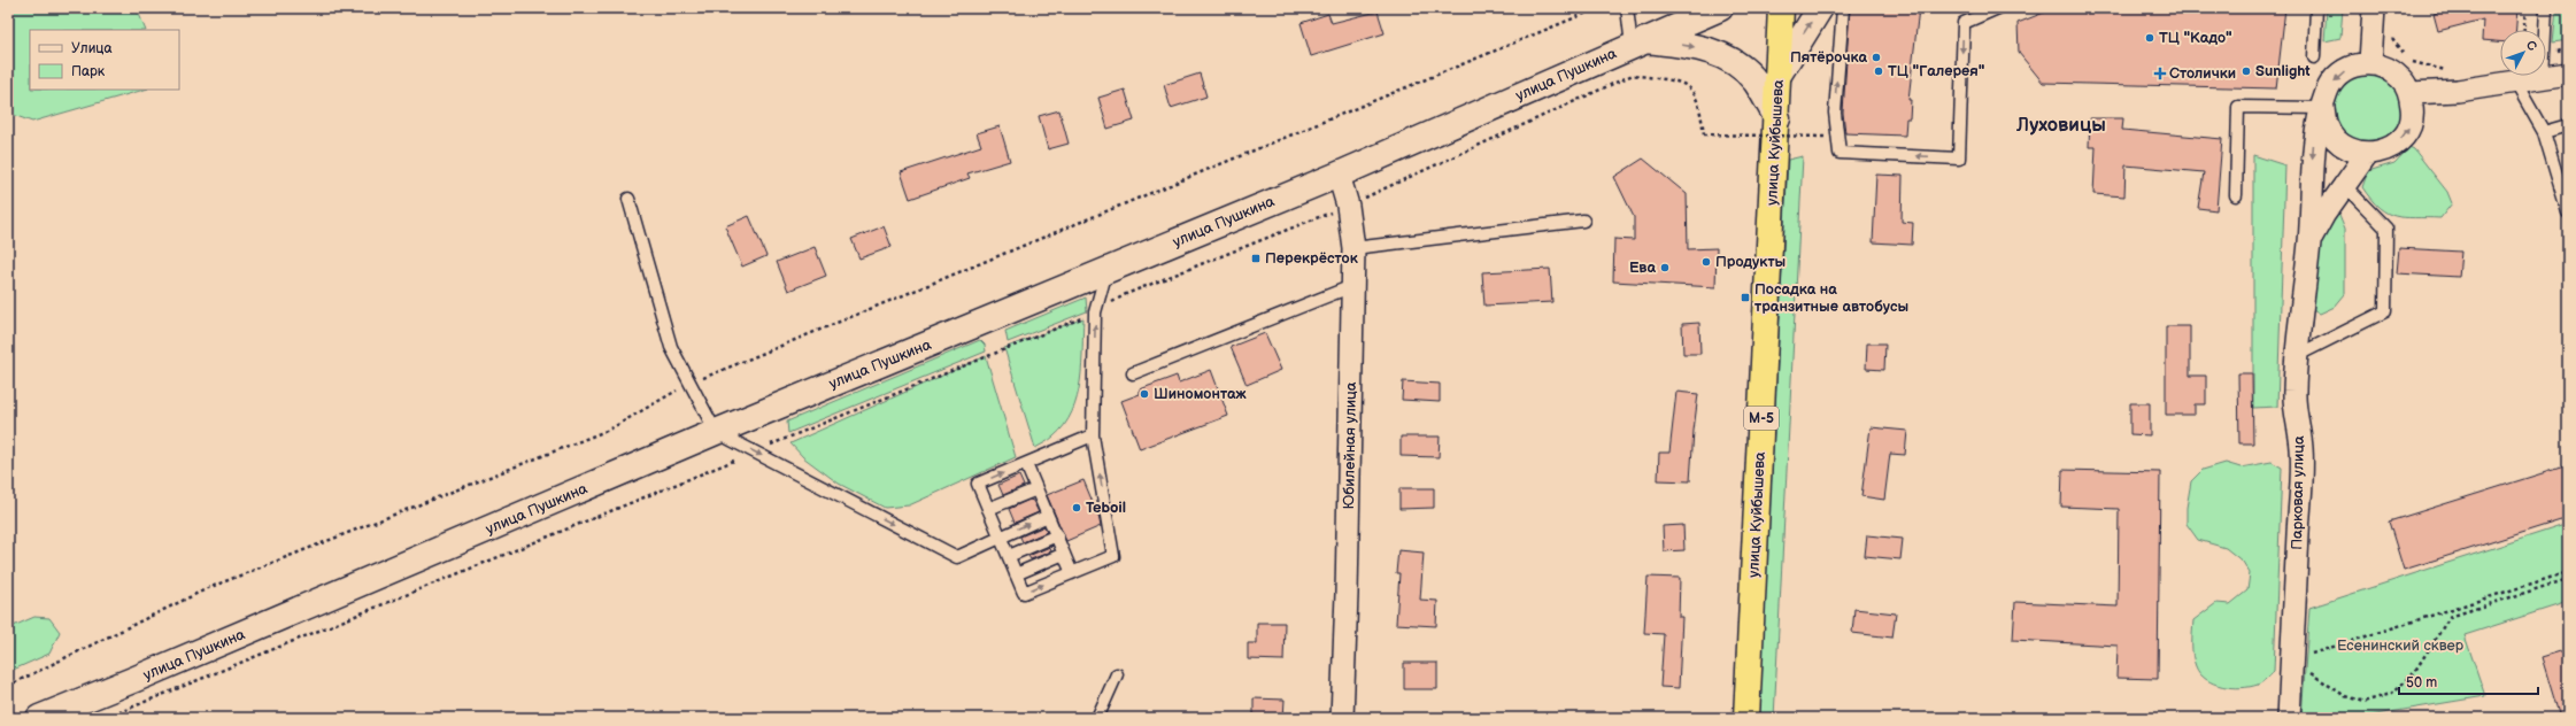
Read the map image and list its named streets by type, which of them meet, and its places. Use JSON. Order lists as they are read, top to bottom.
{
  "streets": {
    "highway": ["улица Куйбышева", "М-5"],
    "main road": ["улица Пушкина"],
    "street": ["Юбилейная улица", "Парковая улица"]
  },
  "crossings": [
    ["улица Пушкина", "Юбилейная улица"]
  ],
  "districts": ["Луховицы"],
  "parks": ["Есенинский сквер"],
  "places": {
    "other": [
      "ТЦ \"Кадо\"",
      "Пятёрочка",
      "ТЦ \"Галерея\"",
      "Sunlight",
      "Продукты",
      "Ева",
      "Шиномонтаж",
      "Teboil"
    ],
    "health": ["Столички"],
    "transit": ["Перекрёсток", "Посадка на транзитные автобусы"]
  },
  "legend": ["Улица", "Парк"],
  "scale_bar": "50 m",
  "north": "top right"
}
